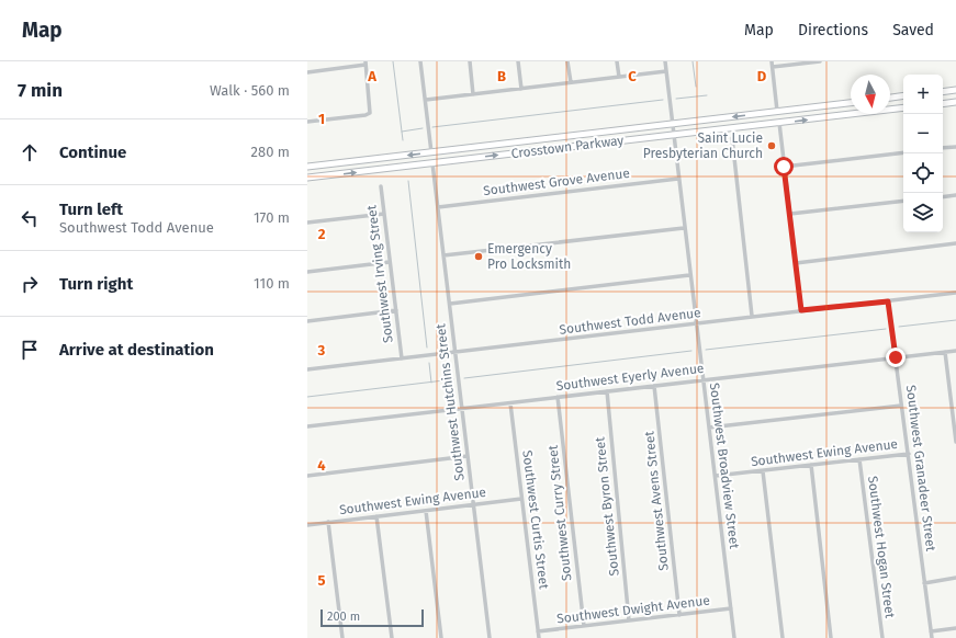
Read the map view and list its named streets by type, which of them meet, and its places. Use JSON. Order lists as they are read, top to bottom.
{
  "streets": {
    "main road": ["Crosstown Parkway"],
    "street": [
      "Southwest Grove Avenue",
      "Southwest Irving Street",
      "Southwest Todd Avenue",
      "Southwest Eyerly Avenue",
      "Southwest Hutchins Street",
      "Southwest Ewing Avenue",
      "Southwest Broadview Street",
      "Southwest Granadeer Street",
      "Southwest Avens Street",
      "Southwest Byron Street",
      "Southwest Curry Street",
      "Southwest Curtis Street",
      "Southwest Hogan Street",
      "Southwest Dwight Avenue"
    ]
  },
  "crossings": [
    ["Crosstown Parkway", "Southwest Hutchins Street"],
    ["Crosstown Parkway", "Southwest Broadview Street"],
    ["Southwest Grove Avenue", "Southwest Hutchins Street"],
    ["Southwest Grove Avenue", "Southwest Broadview Street"],
    ["Southwest Irving Street", "Southwest Todd Avenue"],
    ["Southwest Todd Avenue", "Southwest Hutchins Street"],
    ["Southwest Todd Avenue", "Southwest Broadview Street"],
    ["Southwest Todd Avenue", "Southwest Granadeer Street"],
    ["Southwest Eyerly Avenue", "Southwest Hutchins Street"],
    ["Southwest Eyerly Avenue", "Southwest Broadview Street"],
    ["Southwest Eyerly Avenue", "Southwest Granadeer Street"],
    ["Southwest Eyerly Avenue", "Southwest Avens Street"],
    ["Southwest Eyerly Avenue", "Southwest Byron Street"],
    ["Southwest Eyerly Avenue", "Southwest Curry Street"],
    ["Southwest Eyerly Avenue", "Southwest Curtis Street"],
    ["Southwest Hutchins Street", "Southwest Ewing Avenue"],
    ["Southwest Ewing Avenue", "Southwest Broadview Street"],
    ["Southwest Ewing Avenue", "Southwest Granadeer Street"],
    ["Southwest Ewing Avenue", "Southwest Curtis Street"],
    ["Southwest Ewing Avenue", "Southwest Hogan Street"],
    ["Southwest Broadview Street", "Southwest Dwight Avenue"],
    ["Southwest Avens Street", "Southwest Dwight Avenue"],
    ["Southwest Byron Street", "Southwest Dwight Avenue"],
    ["Southwest Curry Street", "Southwest Dwight Avenue"],
    ["Southwest Curtis Street", "Southwest Dwight Avenue"]
  ],
  "places": ["Saint Lucie Presbyterian Church", "Emergency Pro Locksmith"],
  "scale_bar": "200 m",
  "north": "bottom",
  "page": {
    "header": "Map",
    "nav": ["Map", "Directions", "Saved"],
    "heading": ["7 min", "Walk · 560 m"],
    "map_buttons": ["+", "−"],
    "list": [
      ["Continue", "280 m"],
      ["Turn left", "Southwest Todd Avenue", "170 m"],
      ["Turn right", "110 m"],
      "Arrive at destination"
    ],
    "scale": "200 m"
  },
  "grid": {
    "columns": [
      "A",
      "B",
      "C",
      "D"
    ],
    "rows": [
      "1",
      "2",
      "3",
      "4",
      "5"
    ]
  }
}
